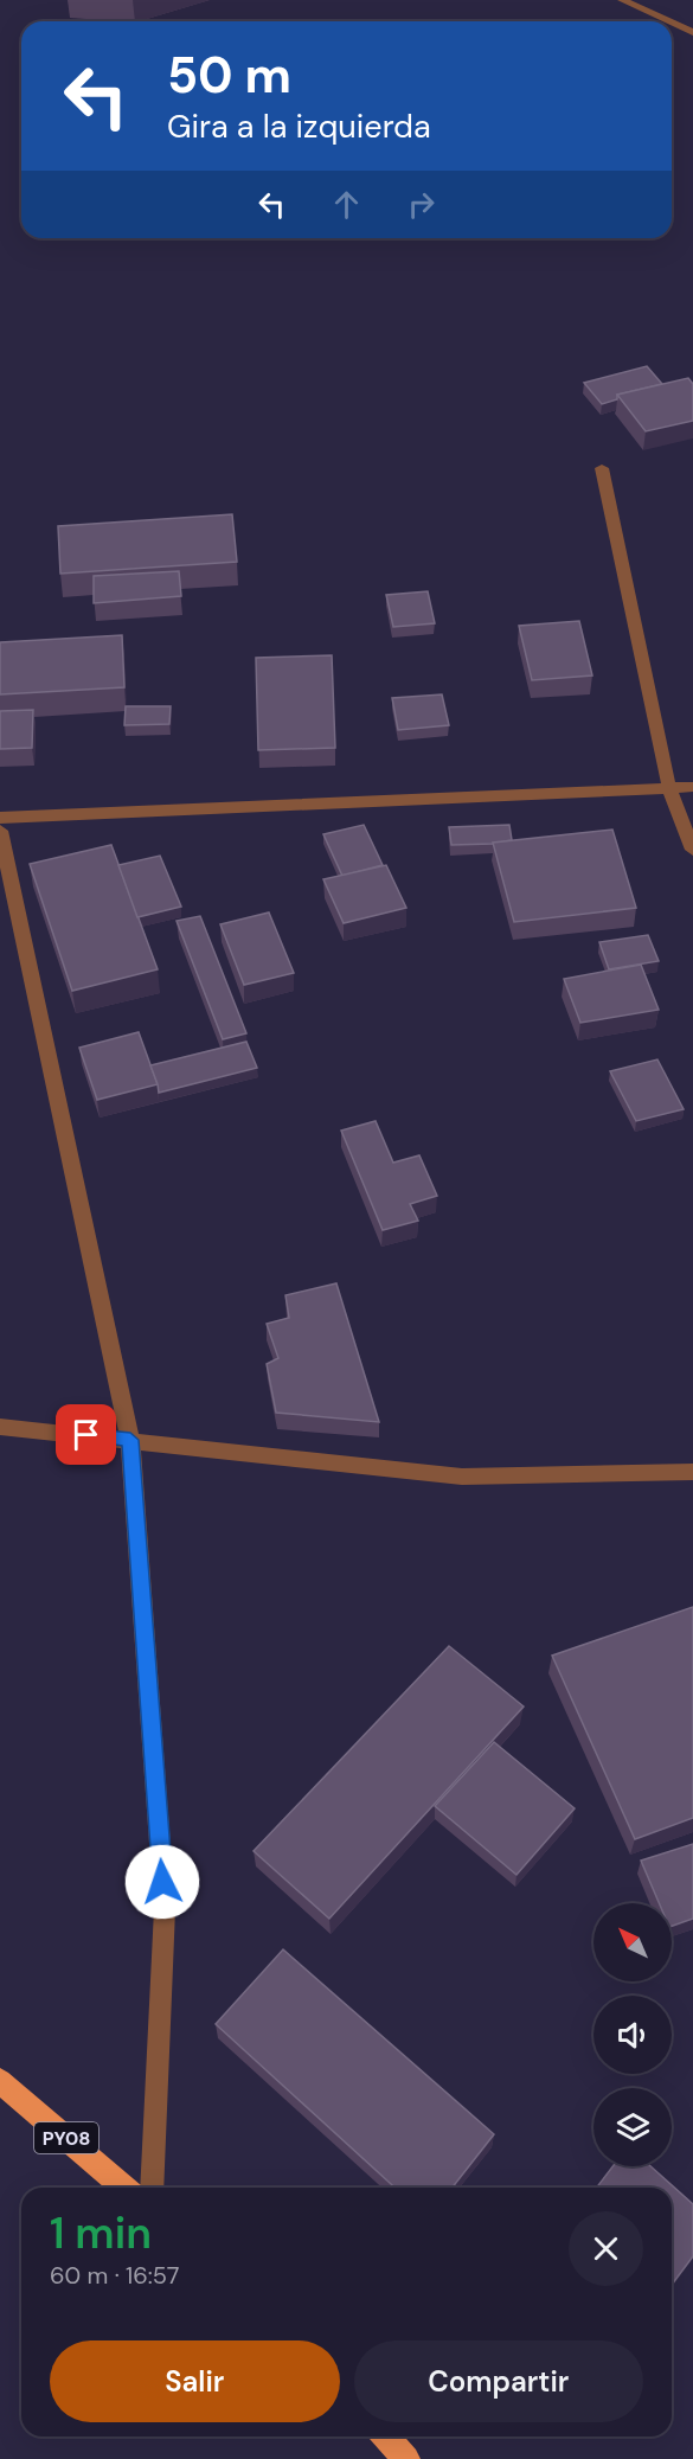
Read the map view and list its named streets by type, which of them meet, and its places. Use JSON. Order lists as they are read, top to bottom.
{
  "streets": {
    "highway": ["PY08"]
  },
  "north": "top left",
  "page": {
    "turn": ["50 m", "Gira a la izquierda"],
    "heading": ["1 min", "60 m · 16:57"],
    "buttons": ["Salir", "Compartir"]
  }
}
